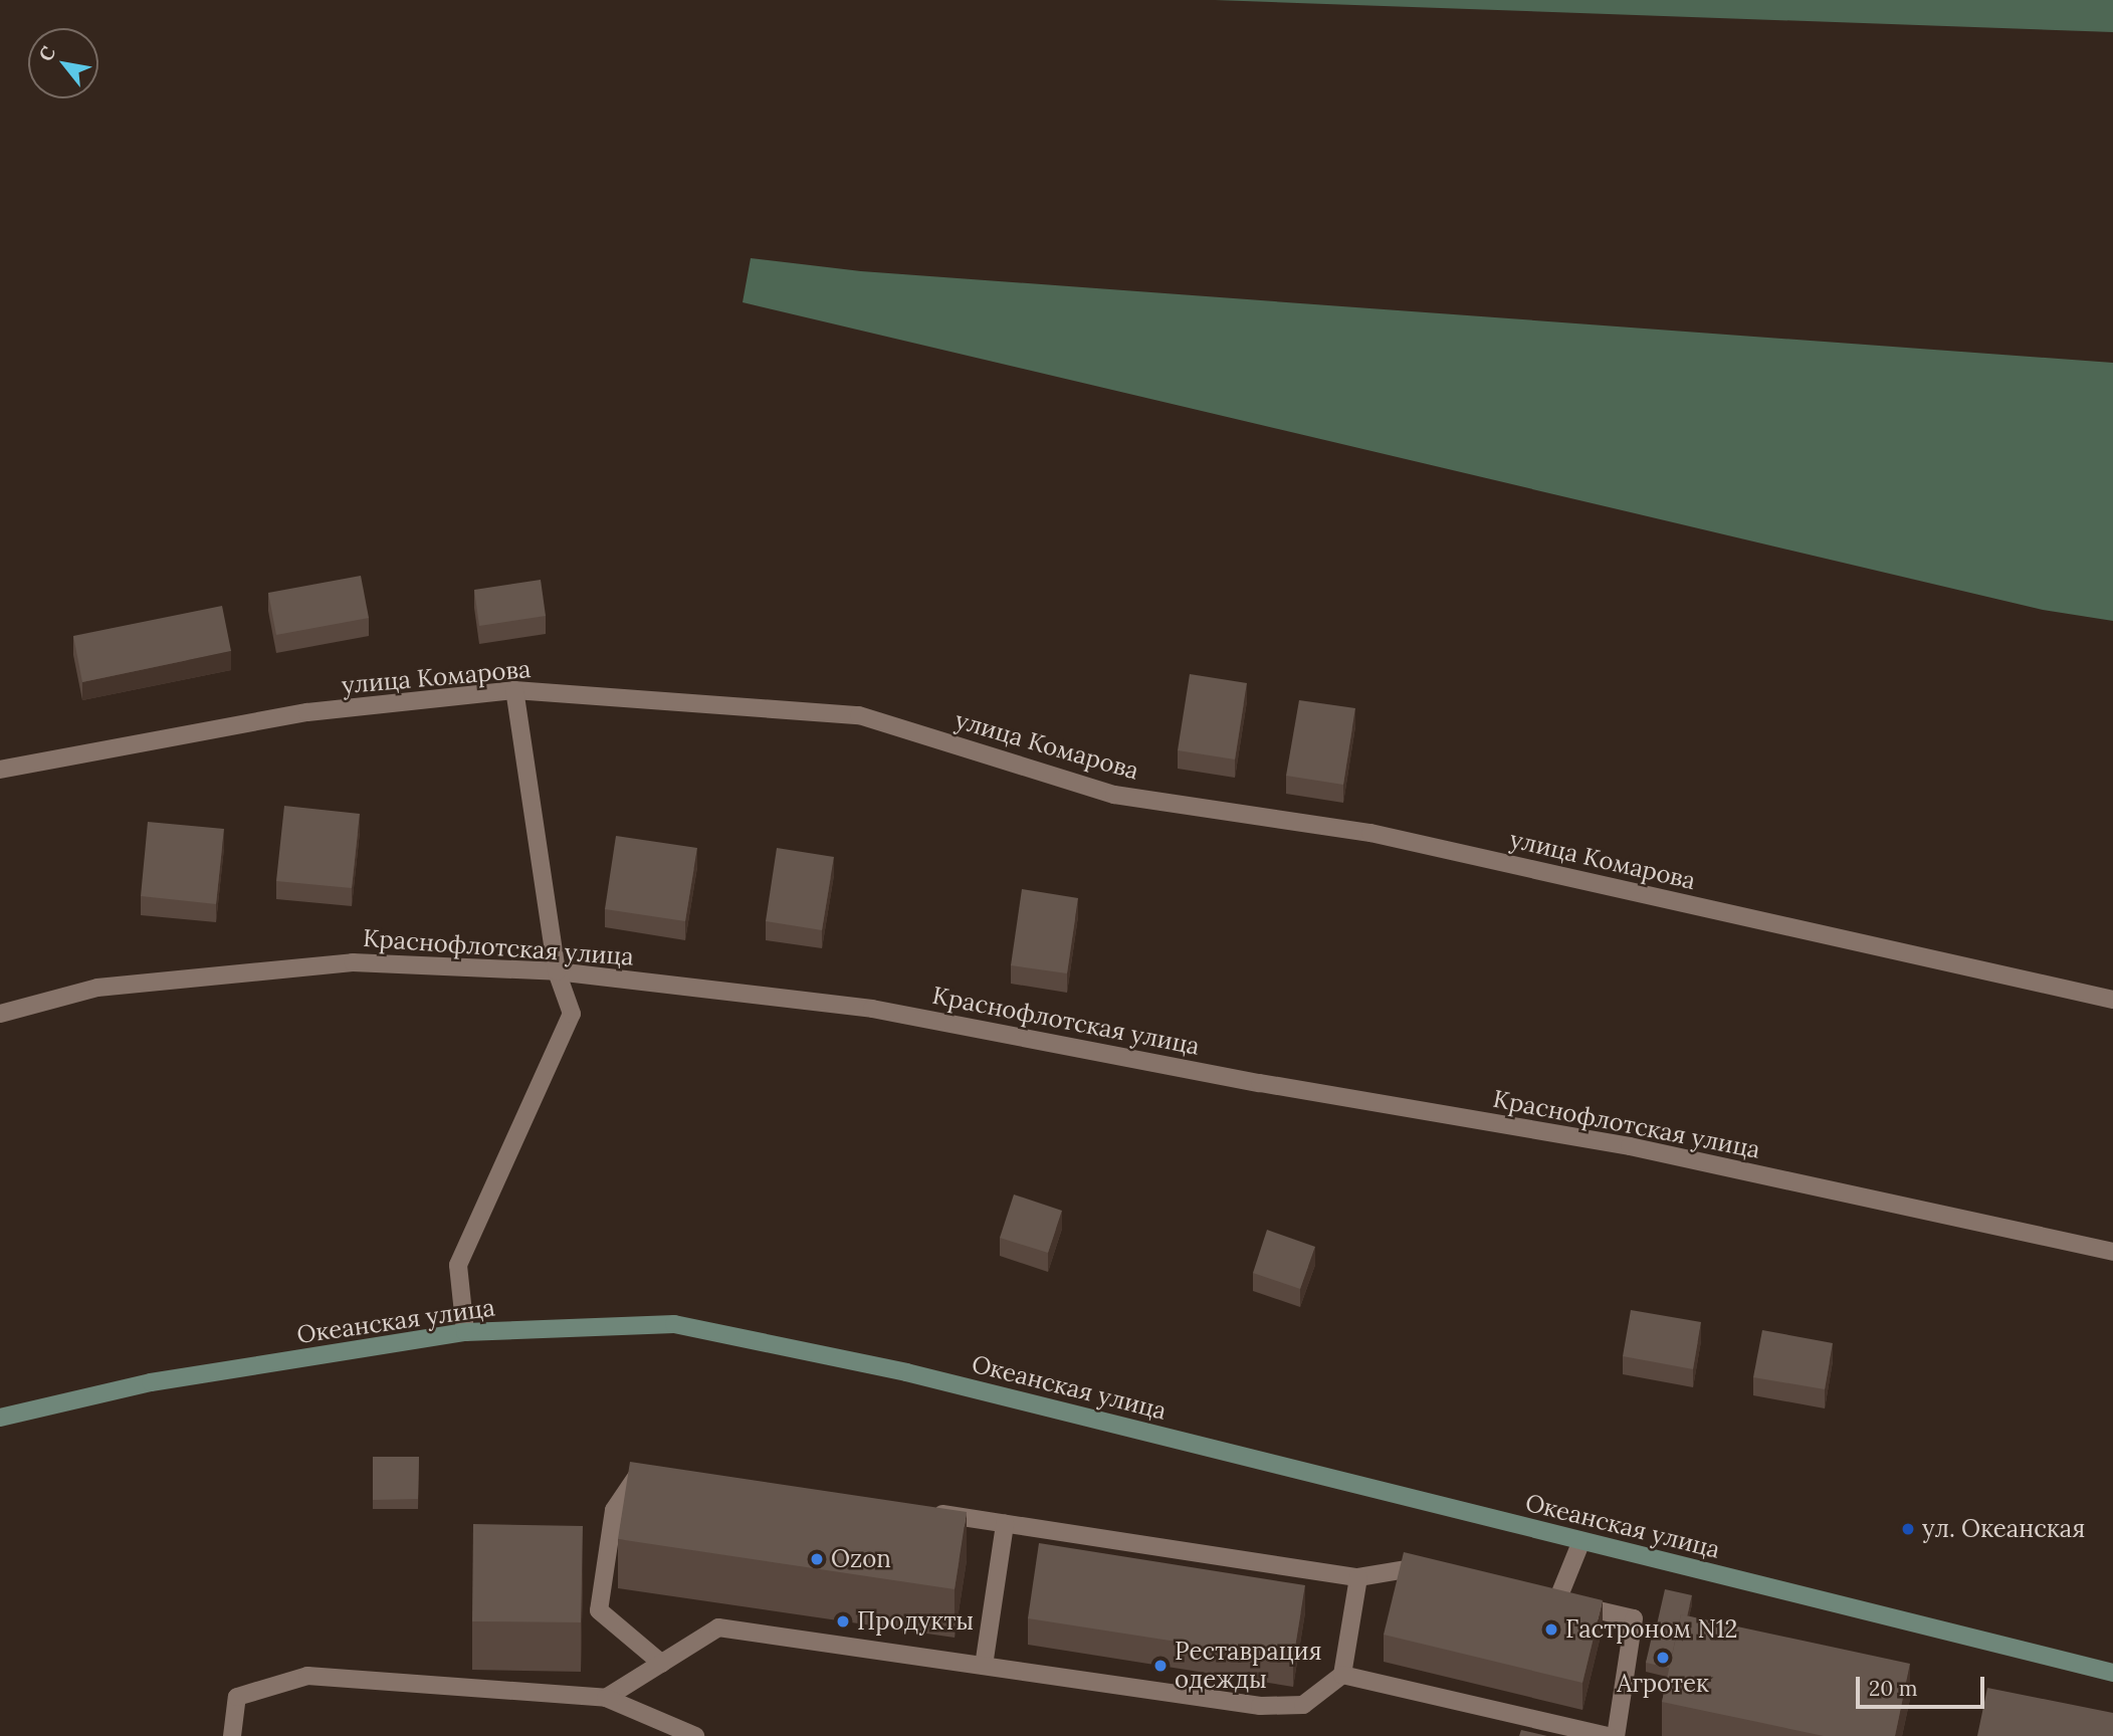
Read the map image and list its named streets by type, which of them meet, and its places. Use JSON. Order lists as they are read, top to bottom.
{
  "streets": {
    "main road": ["Океанская улица"],
    "street": ["улица Комарова", "Краснофлотская улица"]
  },
  "places": [
    "ул. Океанская",
    "Ozon",
    "Продукты",
    "Гастроном N12",
    "Агротек",
    "Реставрация одежды"
  ],
  "scale_bar": "20 m",
  "north": "top left"
}
